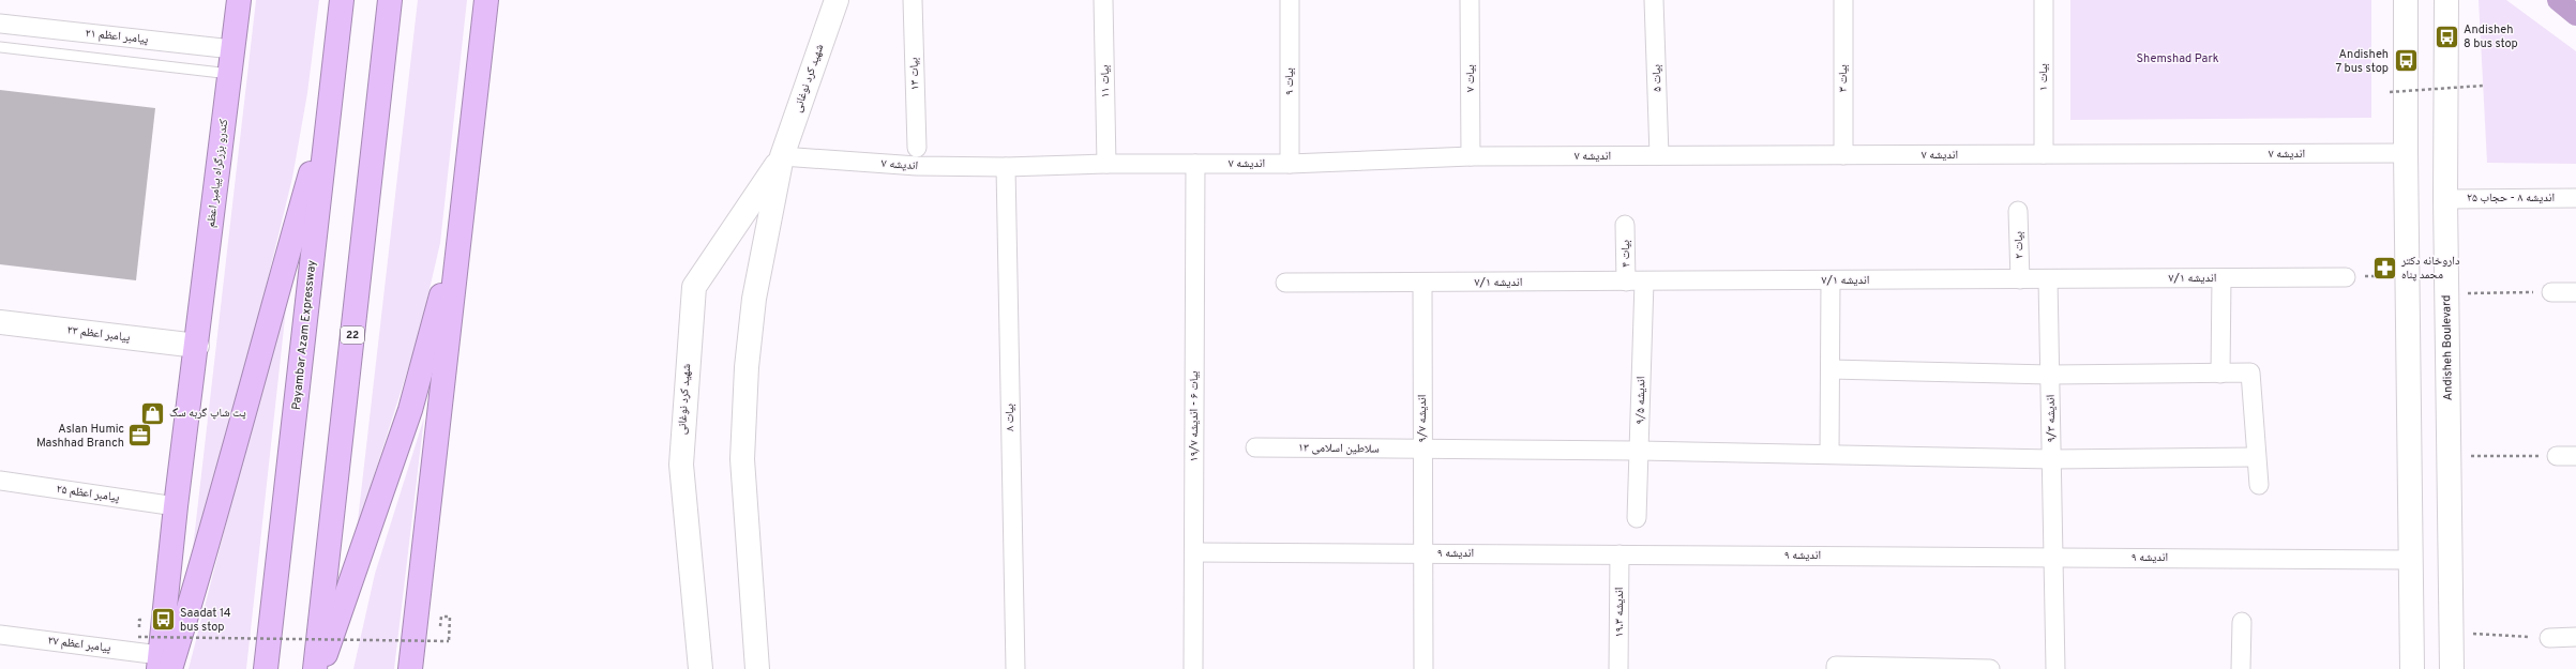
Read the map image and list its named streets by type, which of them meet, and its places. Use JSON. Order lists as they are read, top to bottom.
{
  "streets": {
    "highway": ["کندرو بزرگراه پیامبر اعظم", "Payambar Azam Expressway", "22"],
    "street": [
      "پیامبر اعظم ۲۱",
      "بیات ۱۳",
      "بیات ۱",
      "شهید کرد نوغانی",
      "بیات ۷",
      "بیات ۵",
      "بیات ۳",
      "بیات ۱۱",
      "بیات ۹",
      "اندیشه ۷",
      "اندیشه ۸ - حجاب ۲۵",
      "بیات ۲",
      "بیات ۴",
      "اندیشه ۷/۱",
      "پیامبر اعظم ۲۳",
      "Andisheh Boulevard",
      "اندیشه ۹/۵",
      "بیات ۶ - اندیشه ۱۹/۷",
      "بیات ۸",
      "اندیشه ۹/۷",
      "اندیشه ۹/۳",
      "سلاطین اسلامی ۱۳",
      "پیامبر اعظم ۲۵",
      "اندیشه ۹",
      "اندیشه ۱۹.۳",
      "پیامبر اعظم ۲۷"
    ]
  },
  "crossings": [
    ["پیامبر اعظم ۲۱", "کندرو بزرگراه پیامبر اعظم"],
    ["بیات ۱", "اندیشه ۷"],
    ["شهید کرد نوغانی", "اندیشه ۷"],
    ["بیات ۷", "اندیشه ۷"],
    ["بیات ۵", "اندیشه ۷"],
    ["بیات ۳", "اندیشه ۷"],
    ["بیات ۱۱", "اندیشه ۷"],
    ["بیات ۹", "اندیشه ۷"],
    ["اندیشه ۷", "بیات ۶ - اندیشه ۱۹/۷"],
    ["اندیشه ۷", "بیات ۸"],
    ["کندرو بزرگراه پیامبر اعظم", "پیامبر اعظم ۲۳"],
    ["کندرو بزرگراه پیامبر اعظم", "پیامبر اعظم ۲۵"],
    ["کندرو بزرگراه پیامبر اعظم", "پیامبر اعظم ۲۷"],
    ["اندیشه ۸ - حجاب ۲۵", "Andisheh Boulevard"],
    ["بیات ۲", "اندیشه ۷/۱"],
    ["بیات ۴", "اندیشه ۷/۱"],
    ["بیات ۴", "اندیشه ۹/۵"],
    ["اندیشه ۷/۱", "اندیشه ۹/۵"],
    ["اندیشه ۷/۱", "اندیشه ۹/۷"],
    ["اندیشه ۷/۱", "اندیشه ۹/۳"],
    ["اندیشه ۹/۵", "سلاطین اسلامی ۱۳"],
    ["بیات ۶ - اندیشه ۱۹/۷", "اندیشه ۹"],
    ["اندیشه ۹/۷", "سلاطین اسلامی ۱۳"],
    ["اندیشه ۹/۷", "اندیشه ۹"],
    ["اندیشه ۹/۳", "سلاطین اسلامی ۱۳"],
    ["اندیشه ۹/۳", "اندیشه ۹"],
    ["اندیشه ۹", "اندیشه ۱۹.۳"]
  ],
  "parks": ["Shemshad Park"],
  "places": {
    "bus stop": ["Andisheh 8 bus stop", "Andisheh 7 bus stop", "Saadat 14 bus stop"],
    "pharmacy": ["داروخانه دکتر محمد پناه"],
    "shop": ["پت شاپ گربه سگ"],
    "office": ["Aslan Humic Mashhad Branch"]
  }
}
